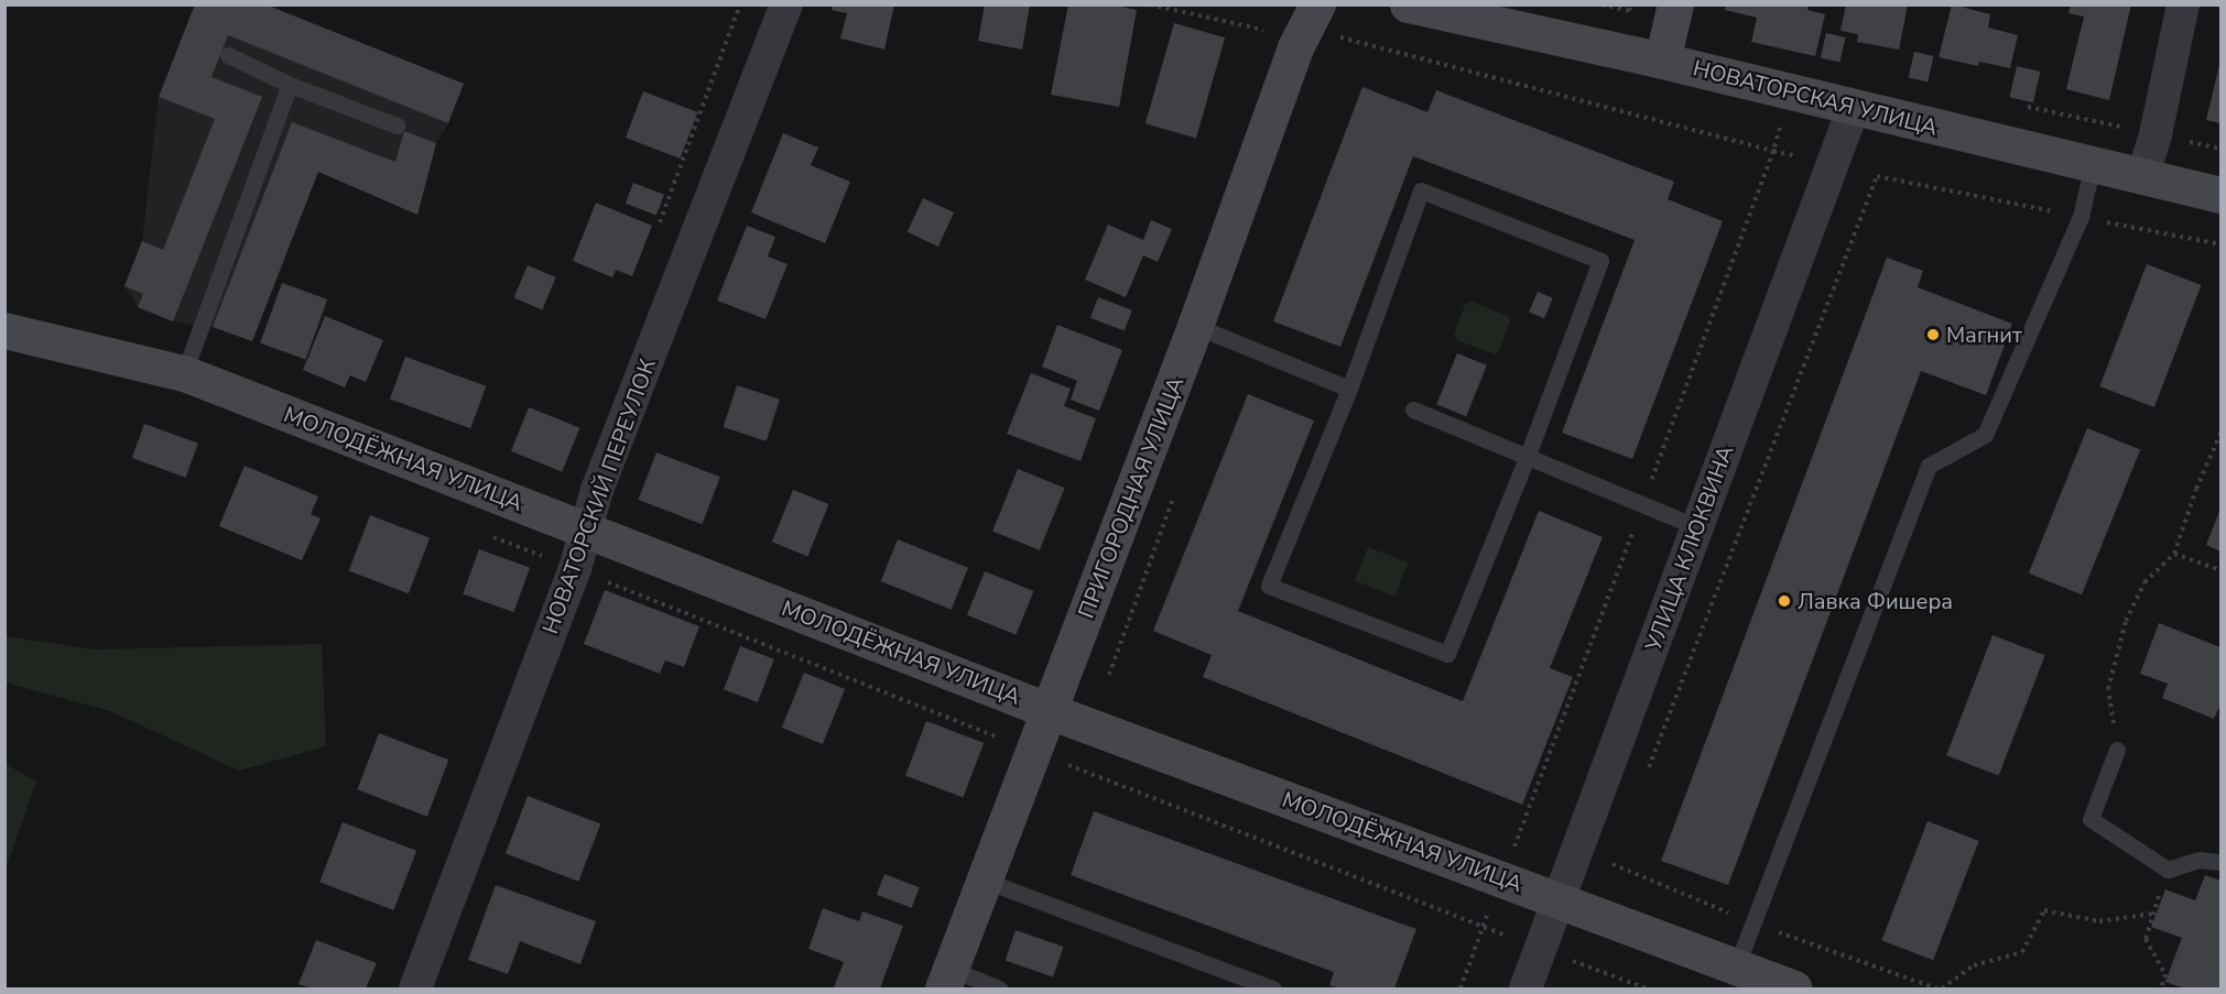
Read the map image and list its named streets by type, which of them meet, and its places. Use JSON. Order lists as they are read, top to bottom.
{
  "streets": {
    "street": [
      "НОВАТОРСКАЯ УЛИЦА",
      "МОЛОДЁЖНАЯ УЛИЦА",
      "НОВАТОРСКИЙ ПЕРЕУЛОК",
      "ПРИГОРОДНАЯ УЛИЦА",
      "УЛИЦА КЛЮКВИНА"
    ]
  },
  "crossings": [
    ["НОВАТОРСКАЯ УЛИЦА", "УЛИЦА КЛЮКВИНА"],
    ["МОЛОДЁЖНАЯ УЛИЦА", "НОВАТОРСКИЙ ПЕРЕУЛОК"],
    ["МОЛОДЁЖНАЯ УЛИЦА", "ПРИГОРОДНАЯ УЛИЦА"],
    ["МОЛОДЁЖНАЯ УЛИЦА", "УЛИЦА КЛЮКВИНА"]
  ],
  "places": ["Магнит", "Лавка Фишера"]
}
